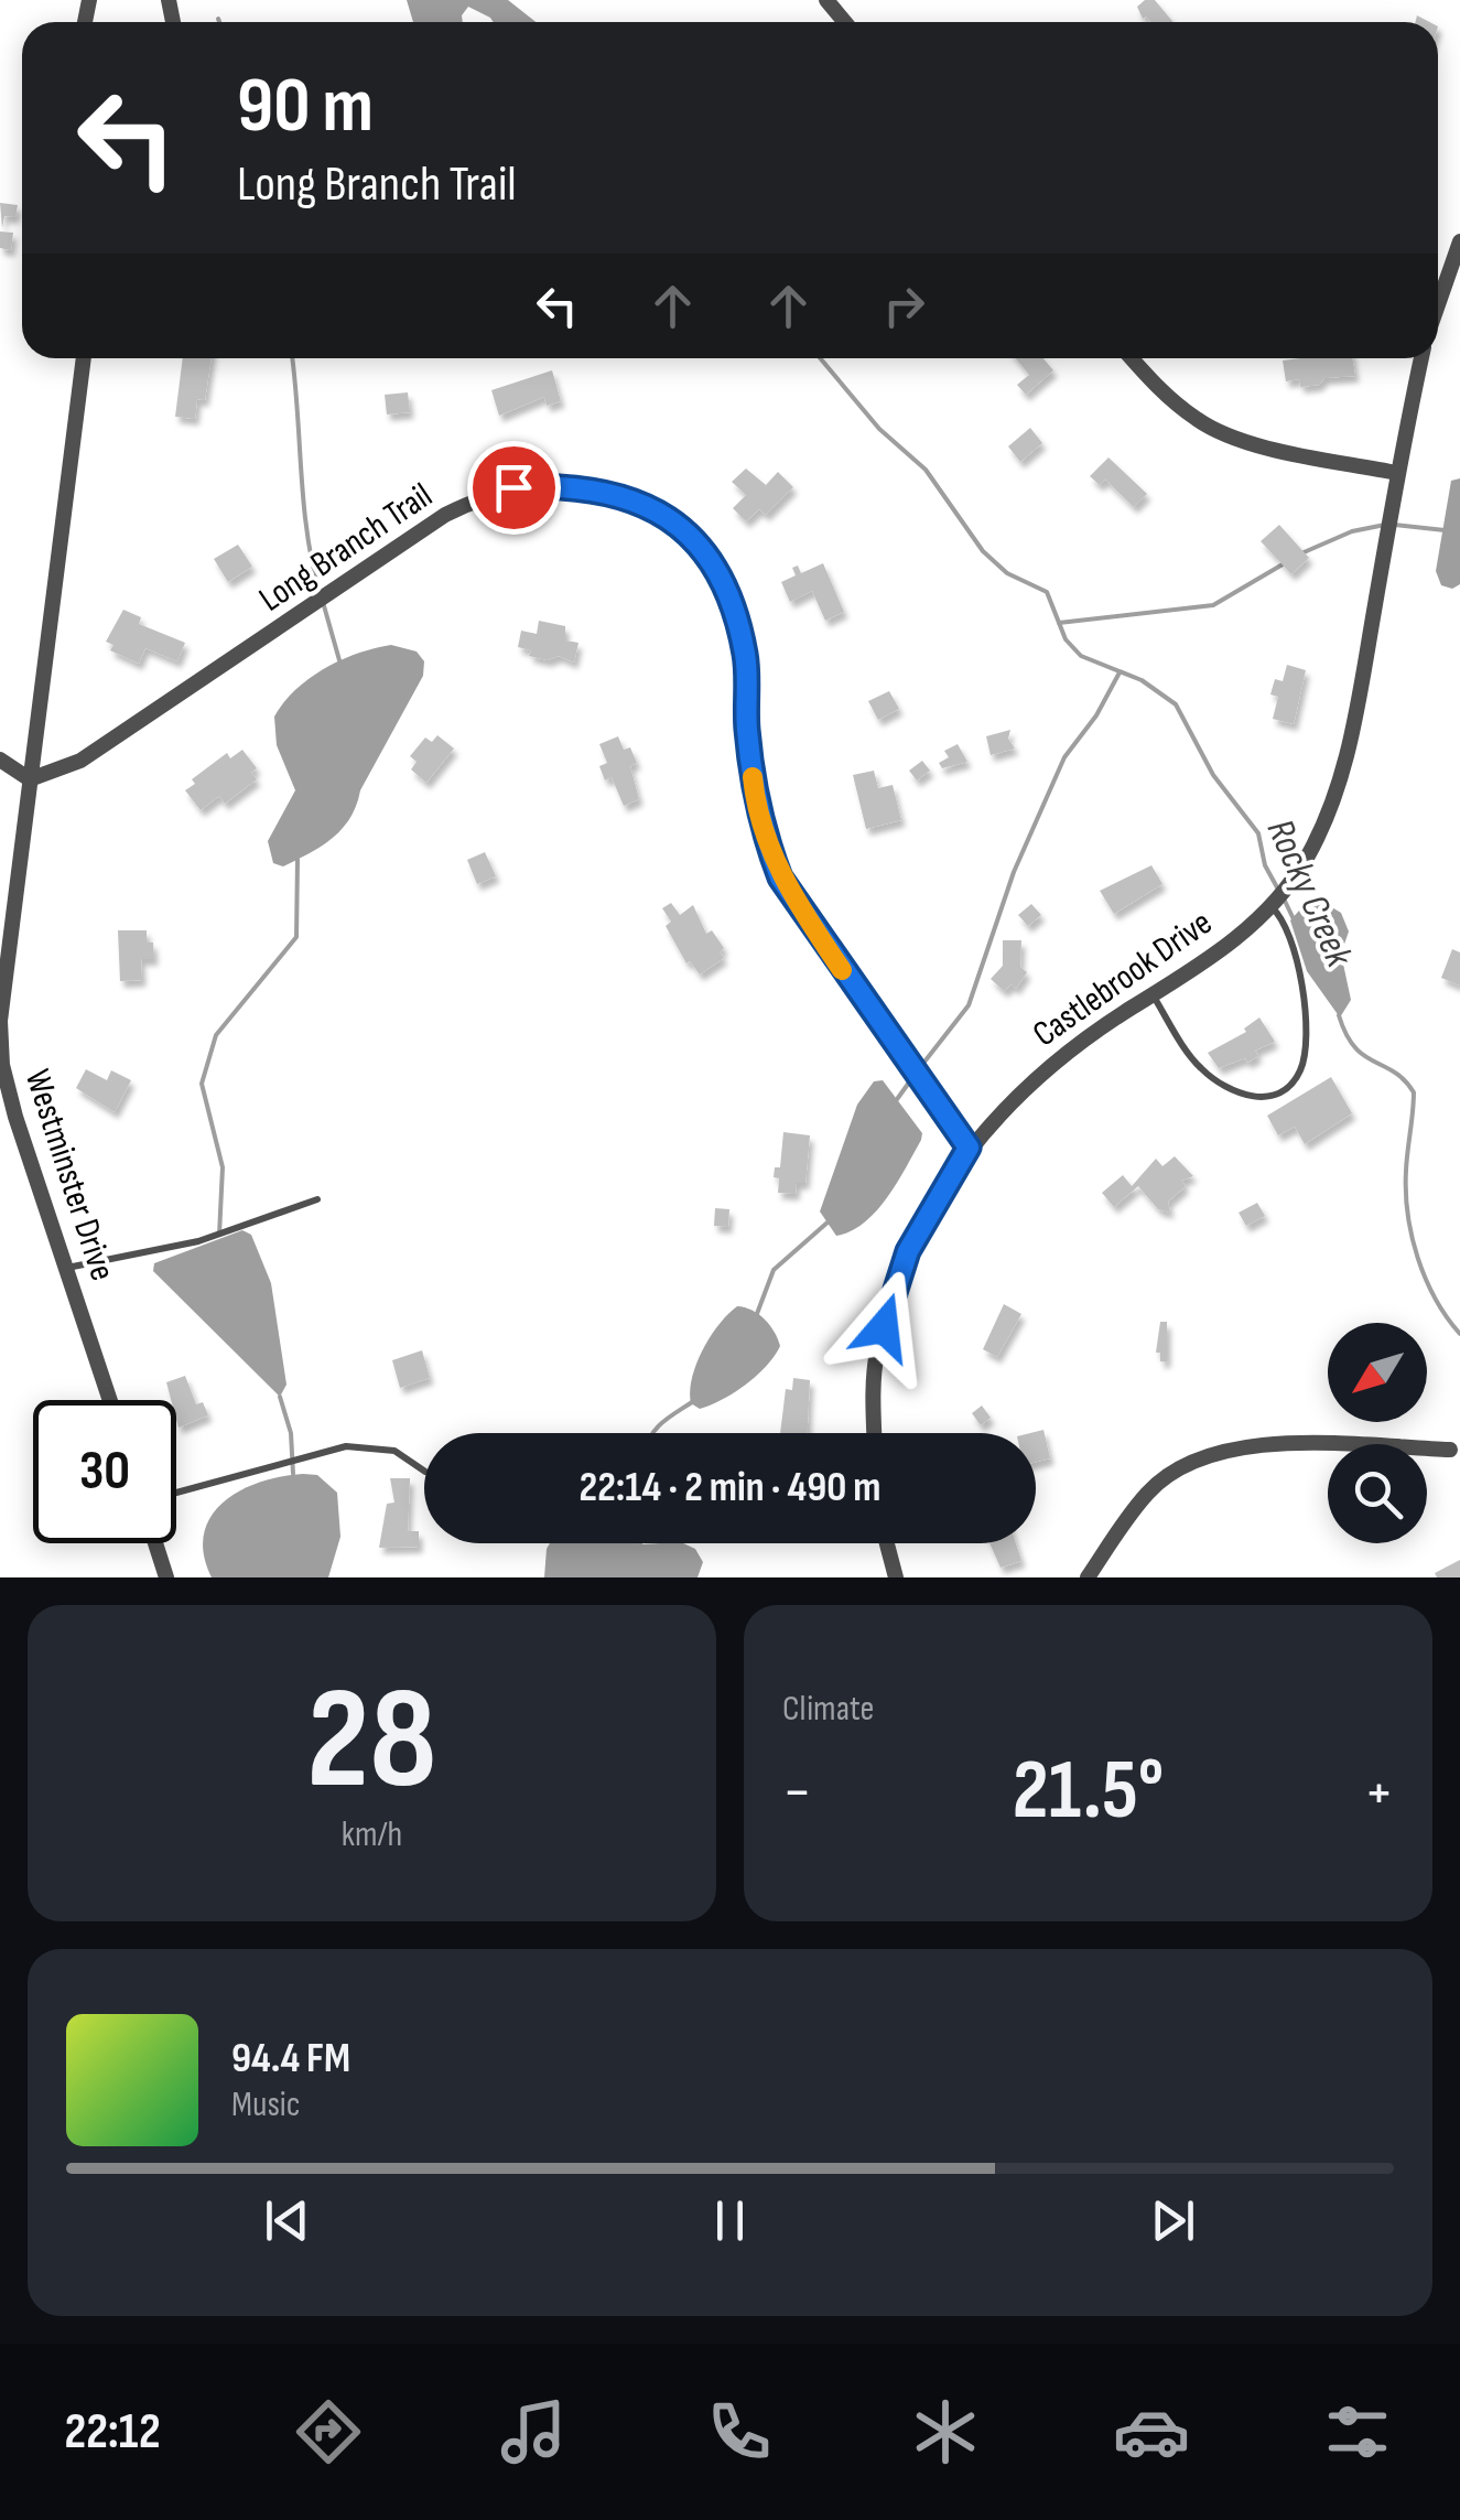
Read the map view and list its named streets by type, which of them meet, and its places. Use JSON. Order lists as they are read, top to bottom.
{
  "streets": {
    "street": ["Long Branch Trail", "Castlebrook Drive", "Westminster Drive"]
  },
  "crossings": [
    ["Long Branch Trail", "Castlebrook Drive"],
    ["Long Branch Trail", "Westminster Drive"]
  ],
  "water": ["Rocky Creek"],
  "north": "bottom left",
  "page": {
    "turn": ["90 m", "Long Branch Trail"],
    "limit": "30",
    "trip": "22:14 · 2 min · 490 m",
    "tile": [
      ["28", "km/h"],
      "Climate"
    ],
    "heat": ["−", "21.5°", "+"],
    "song": ["94.4 FM", "Music"],
    "tabs": "22:12"
  }
}
